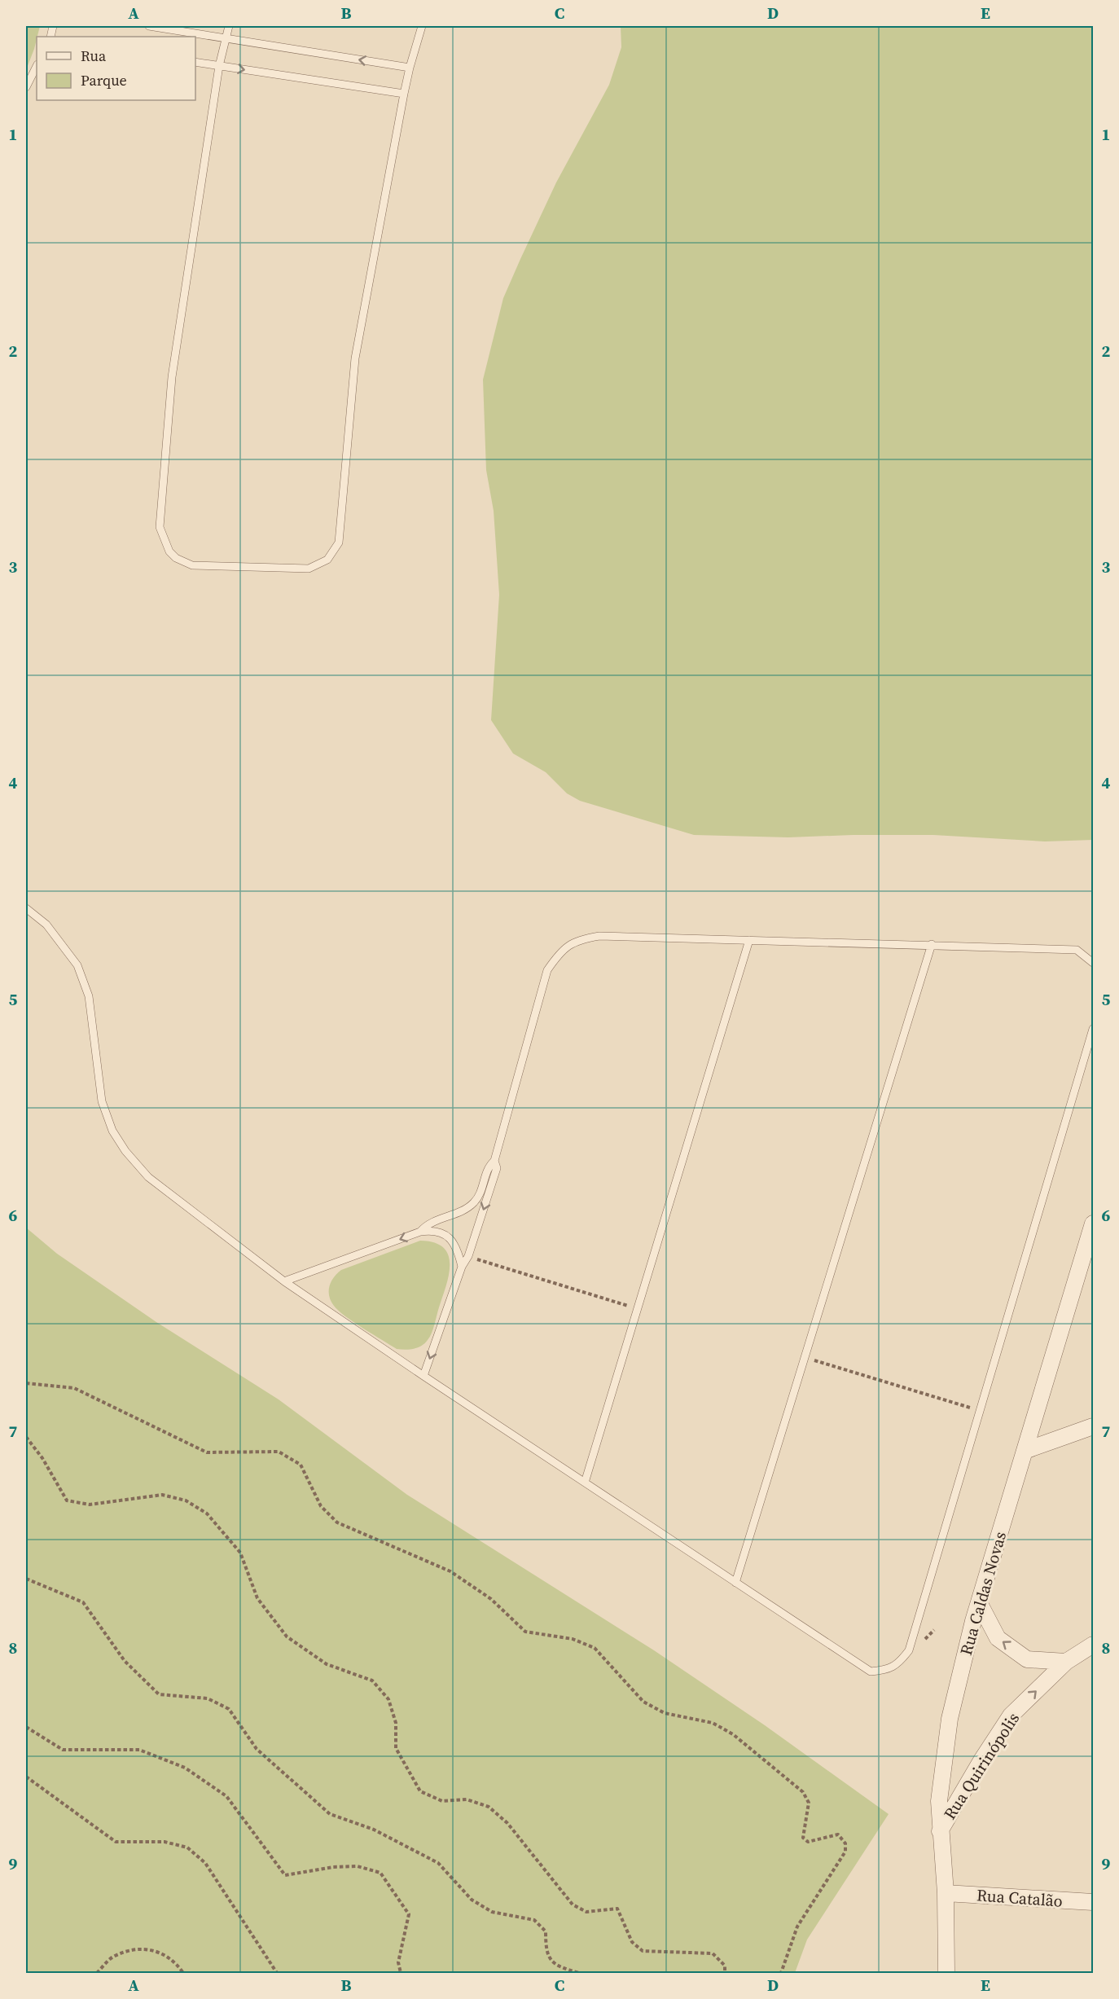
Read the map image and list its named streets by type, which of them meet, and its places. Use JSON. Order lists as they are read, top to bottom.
{
  "streets": {
    "street": ["Rua Caldas Novas", "Rua Quirinópolis", "Rua Catalão"]
  },
  "crossings": [
    ["Rua Caldas Novas", "Rua Quirinópolis"],
    ["Rua Caldas Novas", "Rua Catalão"]
  ],
  "one_way": ["Rua Quirinópolis"],
  "legend": ["Rua", "Parque"],
  "grid": {
    "columns": [
      "A",
      "B",
      "C",
      "D",
      "E"
    ],
    "rows": [
      "1",
      "2",
      "3",
      "4",
      "5",
      "6",
      "7",
      "8",
      "9"
    ]
  }
}
